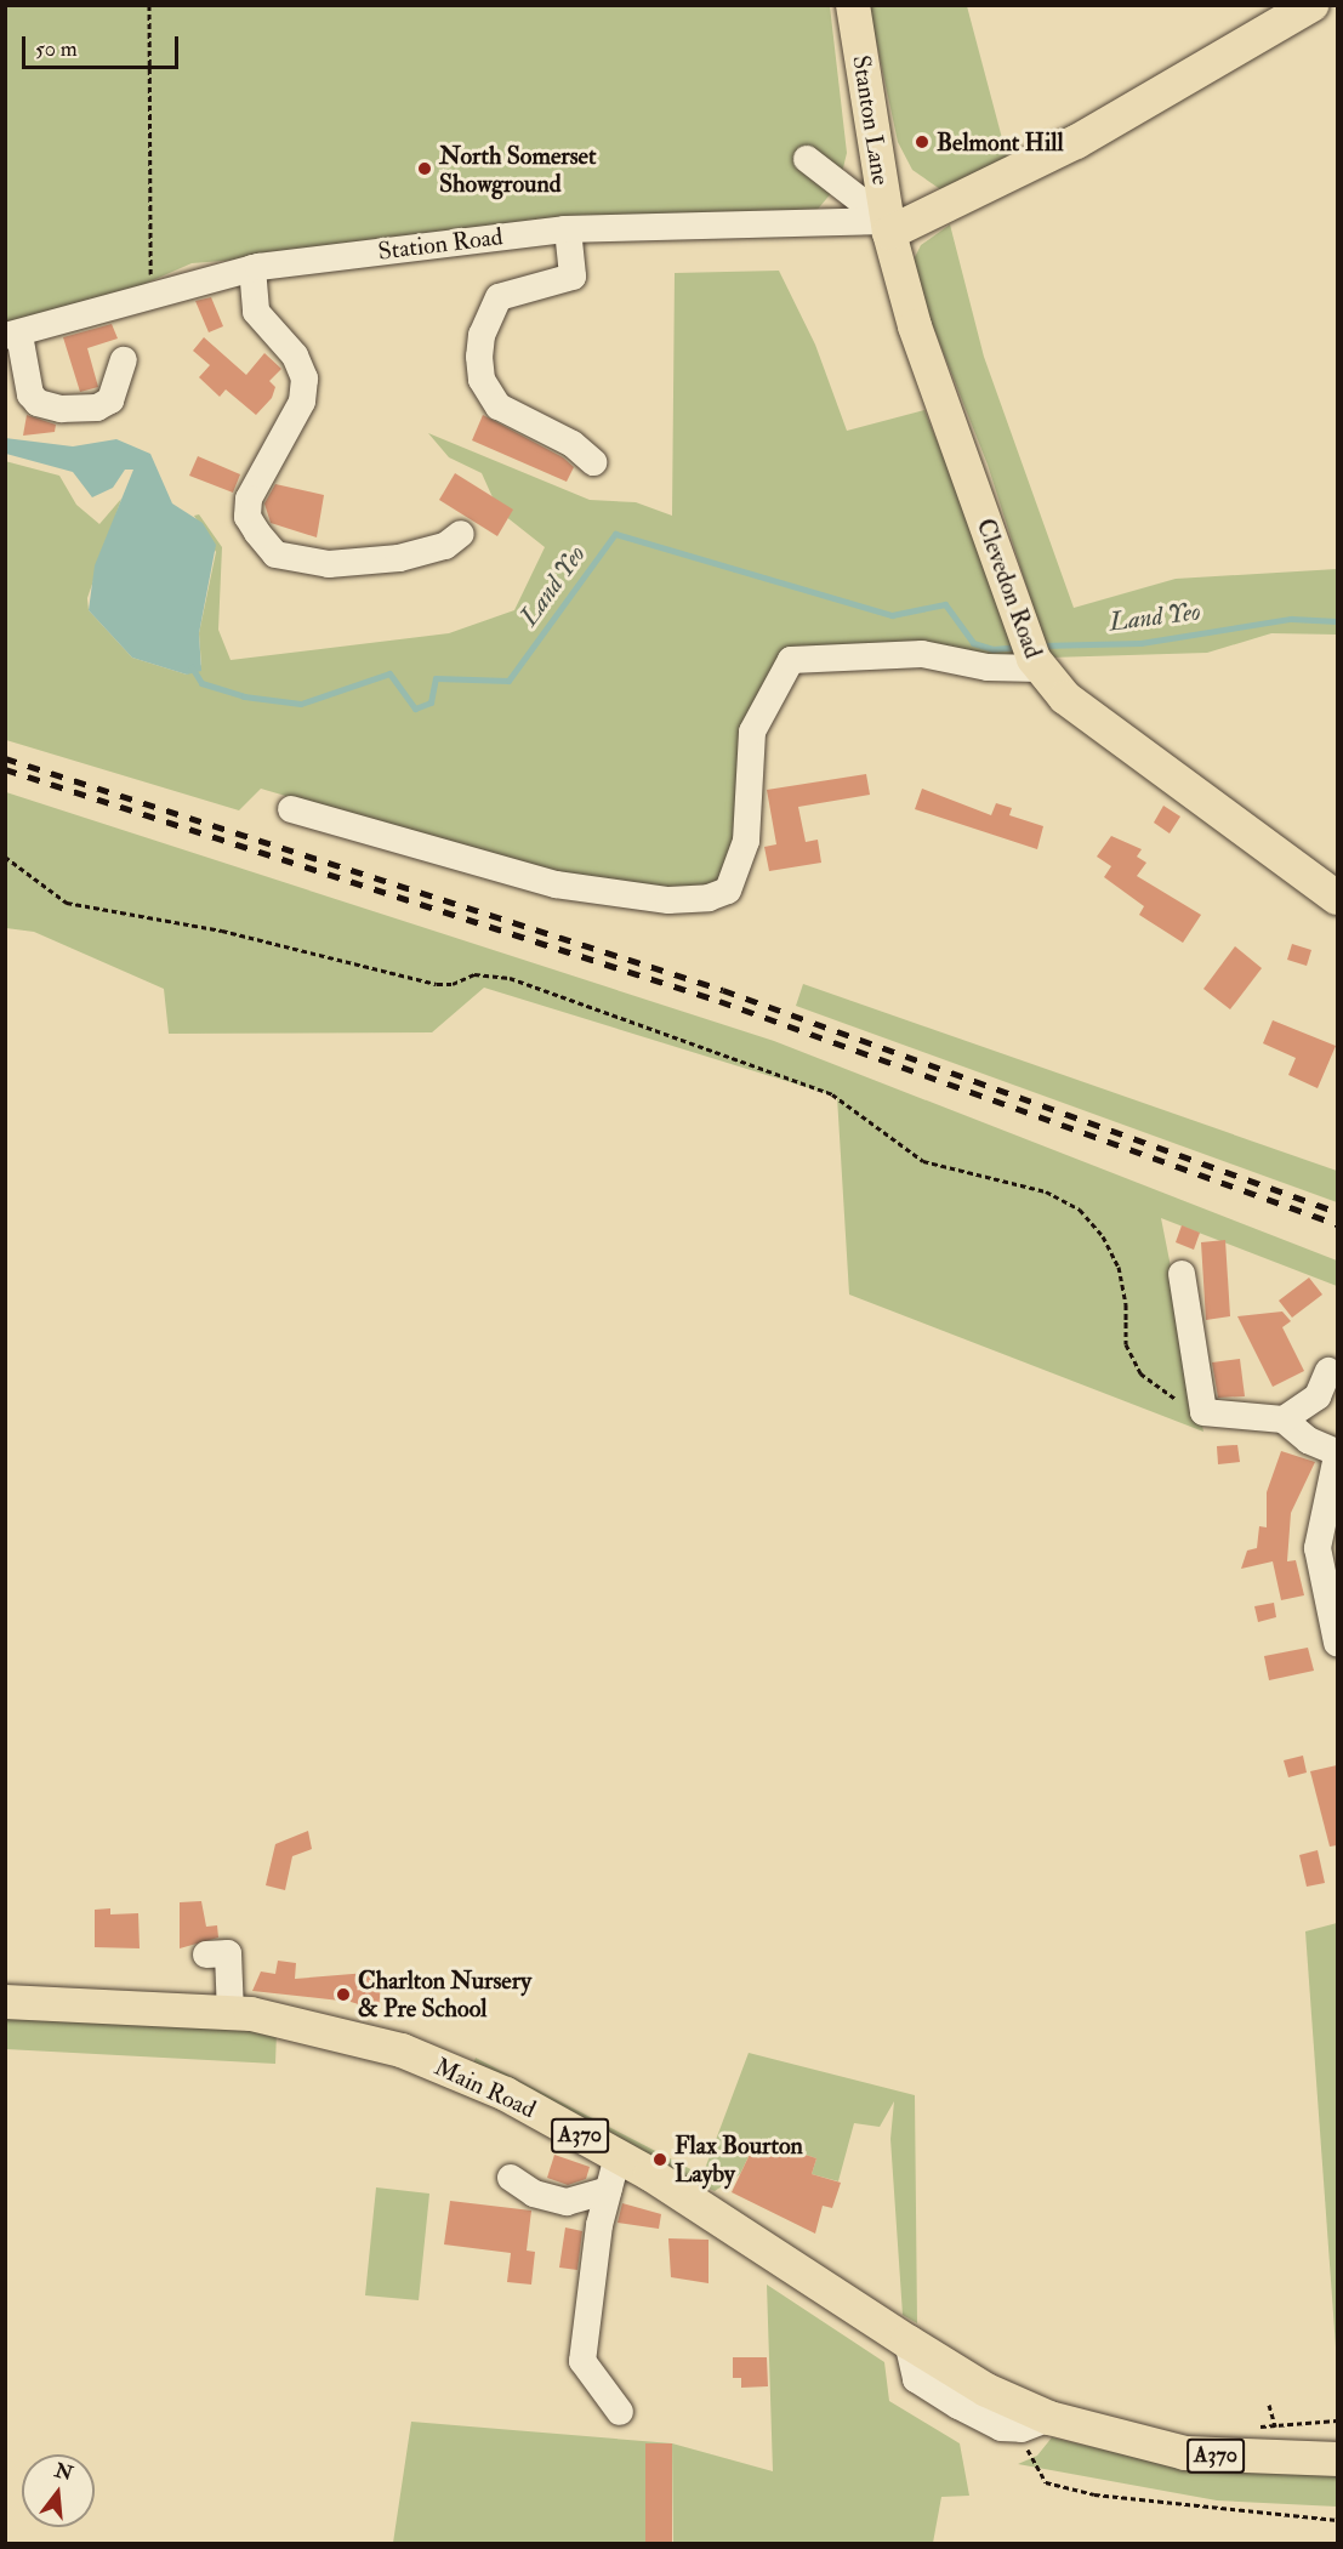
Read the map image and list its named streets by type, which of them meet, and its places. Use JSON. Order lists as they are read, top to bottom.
{
  "streets": {
    "main road": [
      "Stanton Lane",
      "Clevedon Road",
      "Main Road",
      "A370"
    ],
    "street": ["Station Road"]
  },
  "crossings": [
    ["Stanton Lane", "Station Road"],
    ["Stanton Lane", "Clevedon Road"],
    ["Station Road", "Clevedon Road"]
  ],
  "water": ["Land Yeo"],
  "places": [
    "Belmont Hill",
    "North Somerset Showground",
    "Charlton Nursery & Pre School",
    "Flax Bourton Layby"
  ],
  "scale_bar": "50 m",
  "north": "top"
}
